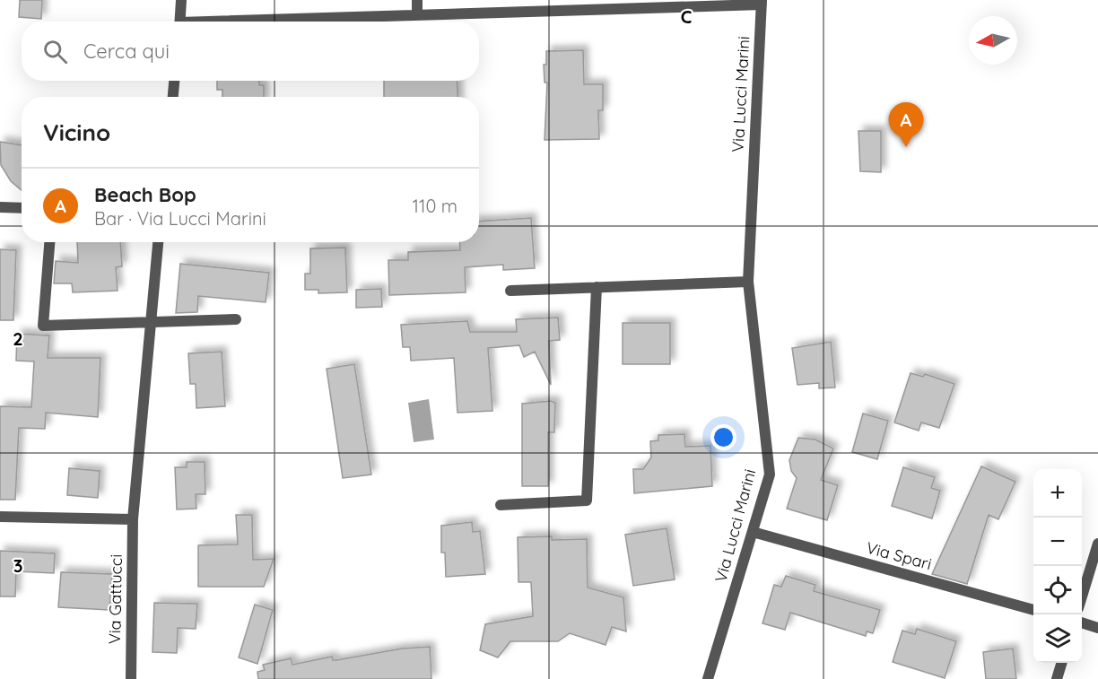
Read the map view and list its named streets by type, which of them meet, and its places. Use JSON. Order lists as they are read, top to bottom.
{
  "streets": {
    "street": ["Via Lucci Marini", "Via Spari", "Via Gattucci"]
  },
  "crossings": [
    ["Via Lucci Marini", "Via Spari"]
  ],
  "north": "left",
  "page": {
    "search": "Cerca qui",
    "heading": "Vicino",
    "pins": "A",
    "list": [
      {
        "mark": "A",
        "name": "Beach Bop",
        "note": "Bar · Via Lucci Marini",
        "value": "110 m"
      }
    ],
    "map_buttons": ["+", "−"]
  },
  "grid": {
    "columns": ["C"],
    "rows": ["2", "3"]
  }
}
